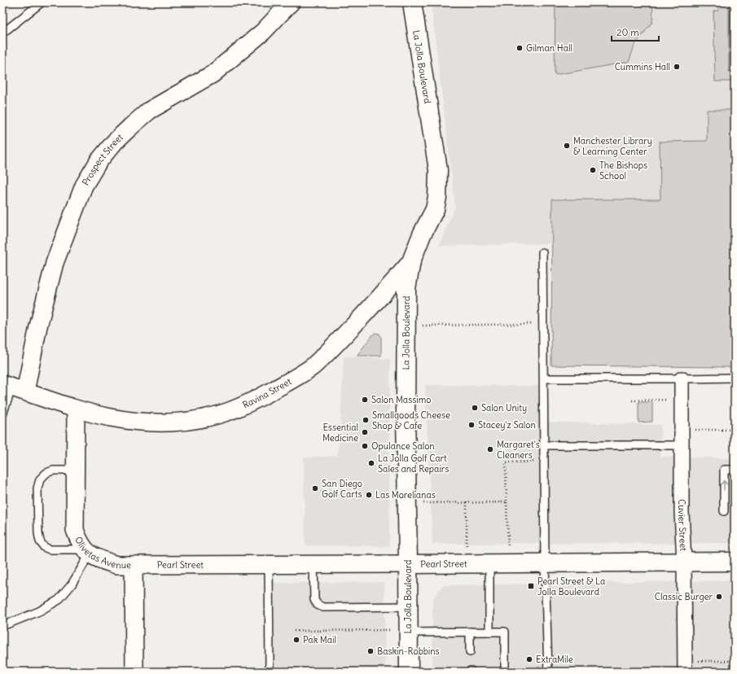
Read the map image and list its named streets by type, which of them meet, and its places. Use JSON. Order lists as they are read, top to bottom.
{
  "streets": {
    "main road": ["La Jolla Boulevard", "Pearl Street"],
    "street": [
      "Prospect Street",
      "Ravina Street",
      "Cuvier Street",
      "Olivetas Avenue"
    ]
  },
  "crossings": [
    ["La Jolla Boulevard", "Ravina Street"],
    ["La Jolla Boulevard", "Pearl Street"],
    ["Prospect Street", "Ravina Street"],
    ["Ravina Street", "Olivetas Avenue"],
    ["Cuvier Street", "Pearl Street"],
    ["Olivetas Avenue", "Pearl Street"]
  ],
  "places": {
    "other": [
      "Gilman Hall",
      "Cummins Hall",
      "Manchester Library & Learning Center",
      "The Bishops School",
      "Salon Massimo",
      "Salon Unity",
      "Smallgoods Cheese Shop & Cafe",
      "Stacey'z Salon",
      "Essential Medicine",
      "Opulance Salon",
      "Margaret's Cleaners",
      "La Jolla Golf Cart Sales and Repairs",
      "San Diego Golf Carts",
      "Las Morelianas",
      "Classic Burger",
      "Pak Mail",
      "Baskin-Robbins",
      "ExtraMile"
    ],
    "transit": ["Pearl Street & La Jolla Boulevard"]
  },
  "scale_bar": "20 m"
}
